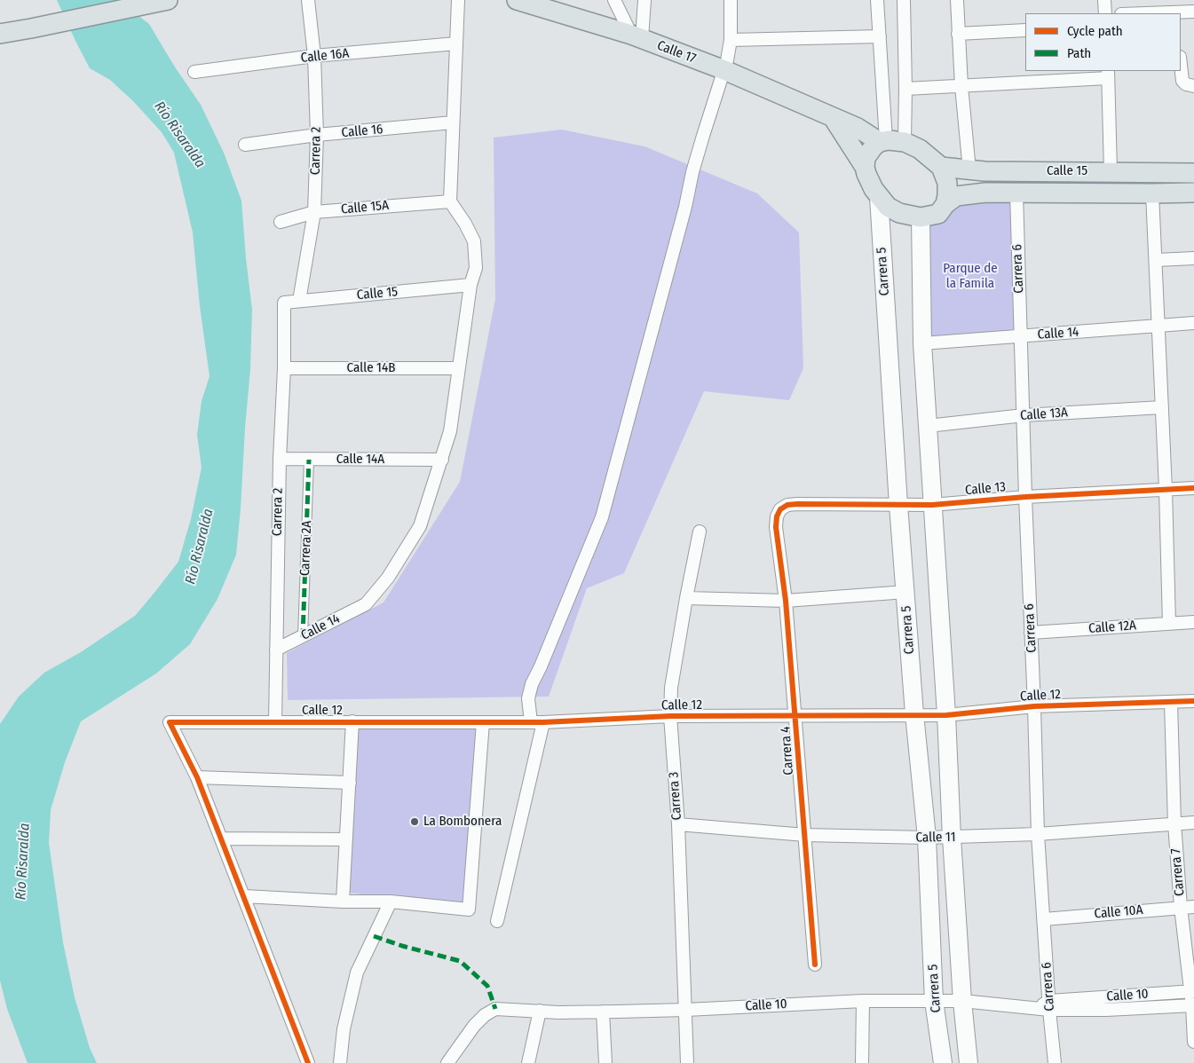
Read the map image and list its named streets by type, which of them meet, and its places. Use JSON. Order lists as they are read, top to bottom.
{
  "streets": {
    "main road": ["Calle 17", "Calle 15", "Carrera 5"],
    "street": [
      "Calle 16A",
      "Calle 16",
      "Carrera 2",
      "Calle 15A",
      "Carrera 6",
      "Calle 14",
      "Calle 14B",
      "Calle 13A",
      "Calle 14A",
      "Calle 13",
      "Carrera 2A",
      "Calle 12A",
      "Calle 12",
      "Carrera 4",
      "Carrera 3",
      "Calle 11",
      "Carrera 7",
      "Calle 10A",
      "Calle 10"
    ]
  },
  "crossings": [
    ["Calle 17", "Calle 15"],
    ["Calle 17", "Carrera 5"],
    ["Calle 16A", "Carrera 2"],
    ["Calle 16", "Carrera 2"],
    ["Carrera 2", "Calle 15"],
    ["Carrera 2", "Calle 15A"],
    ["Carrera 2", "Calle 14"],
    ["Carrera 2", "Calle 14B"],
    ["Carrera 2", "Calle 14A"],
    ["Carrera 2", "Calle 12"],
    ["Calle 15", "Carrera 6"],
    ["Calle 15", "Carrera 5"],
    ["Carrera 6", "Calle 14"],
    ["Carrera 6", "Calle 13A"],
    ["Carrera 6", "Calle 13"],
    ["Carrera 6", "Calle 12A"],
    ["Carrera 6", "Calle 12"],
    ["Carrera 6", "Calle 11"],
    ["Carrera 6", "Calle 10A"],
    ["Carrera 6", "Calle 10"],
    ["Carrera 5", "Calle 14"],
    ["Carrera 5", "Calle 13A"],
    ["Carrera 5", "Calle 13"],
    ["Carrera 5", "Calle 12"],
    ["Carrera 5", "Calle 11"],
    ["Carrera 5", "Calle 10"],
    ["Calle 14", "Calle 14A"],
    ["Calle 14", "Carrera 2A"],
    ["Calle 14A", "Carrera 2A"],
    ["Calle 13", "Carrera 4"],
    ["Calle 12", "Carrera 4"],
    ["Calle 12", "Carrera 3"],
    ["Calle 12", "Carrera 7"],
    ["Carrera 4", "Calle 11"],
    ["Carrera 3", "Calle 11"],
    ["Carrera 3", "Calle 10"],
    ["Calle 11", "Carrera 7"],
    ["Carrera 7", "Calle 10A"],
    ["Carrera 7", "Calle 10"]
  ],
  "water": ["Río Risaralda"],
  "parks": ["Parque de la Famila"],
  "places": ["La Bombonera"],
  "legend": ["Cycle path", "Path"]
}
